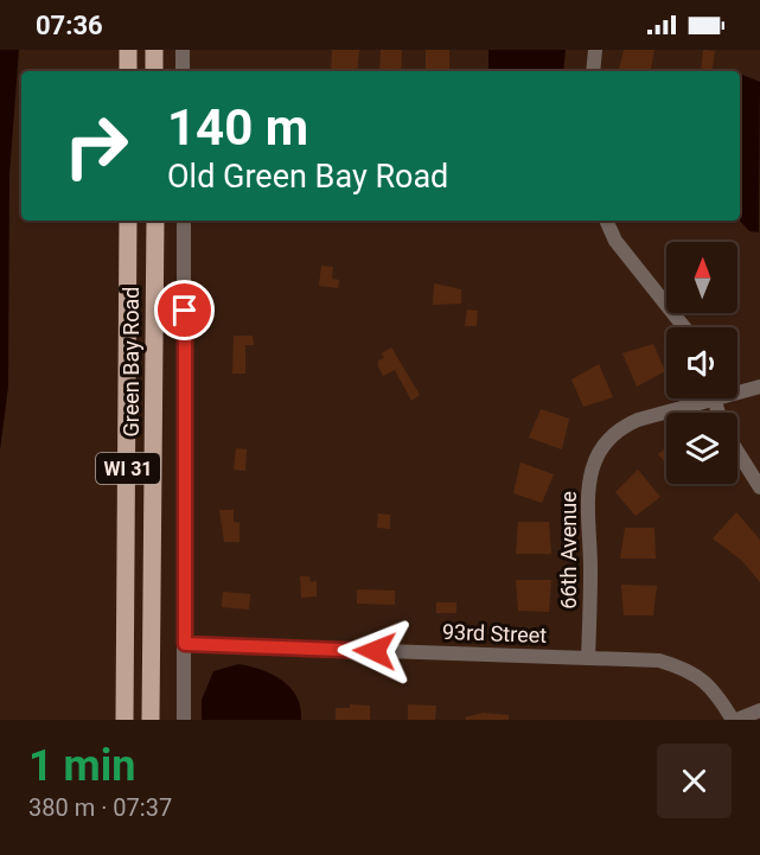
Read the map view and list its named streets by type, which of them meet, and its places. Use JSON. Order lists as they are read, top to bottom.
{
  "streets": {
    "main road": ["Green Bay Road", "WI 31"],
    "street": ["66th Avenue", "93rd Street"]
  },
  "crossings": [
    ["66th Avenue", "93rd Street"]
  ],
  "north": "top",
  "page": {
    "status": "07:36",
    "turn": ["140 m", "Old Green Bay Road"],
    "heading": ["1 min", "380 m · 07:37"]
  }
}
